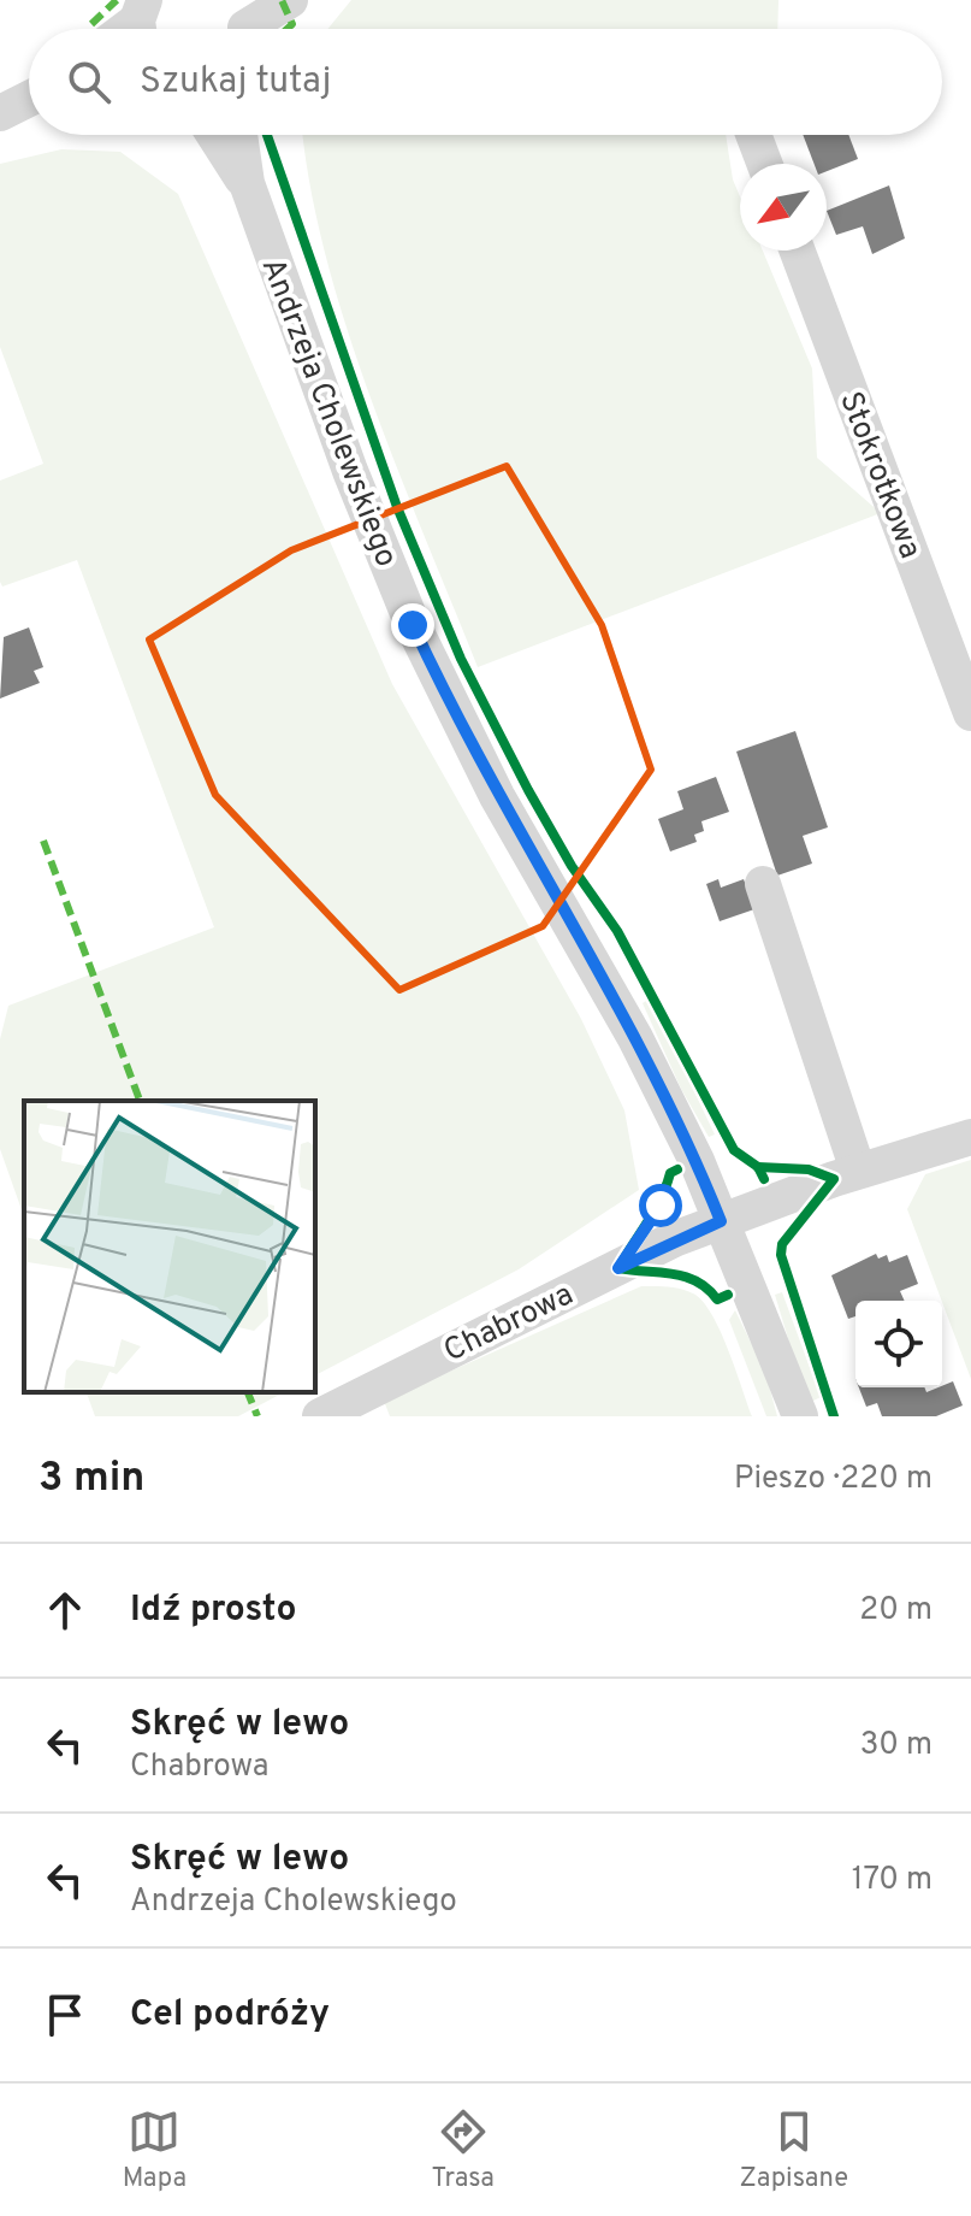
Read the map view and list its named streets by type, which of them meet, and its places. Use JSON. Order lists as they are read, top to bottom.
{
  "streets": {
    "street": ["Andrzeja Cholewskiego", "Stokrotkowa", "Chabrowa"]
  },
  "crossings": [
    ["Andrzeja Cholewskiego", "Chabrowa"]
  ],
  "north": "bottom left",
  "page": {
    "search": "Szukaj tutaj",
    "heading": ["3 min", "Pieszo · 220 m"],
    "list": [
      ["Idź prosto", "20 m"],
      ["Skręć w lewo", "Chabrowa", "30 m"],
      ["Skręć w lewo", "Andrzeja Cholewskiego", "170 m"],
      "Cel podróży"
    ],
    "nav": ["Mapa", "Trasa", "Zapisane"]
  }
}
